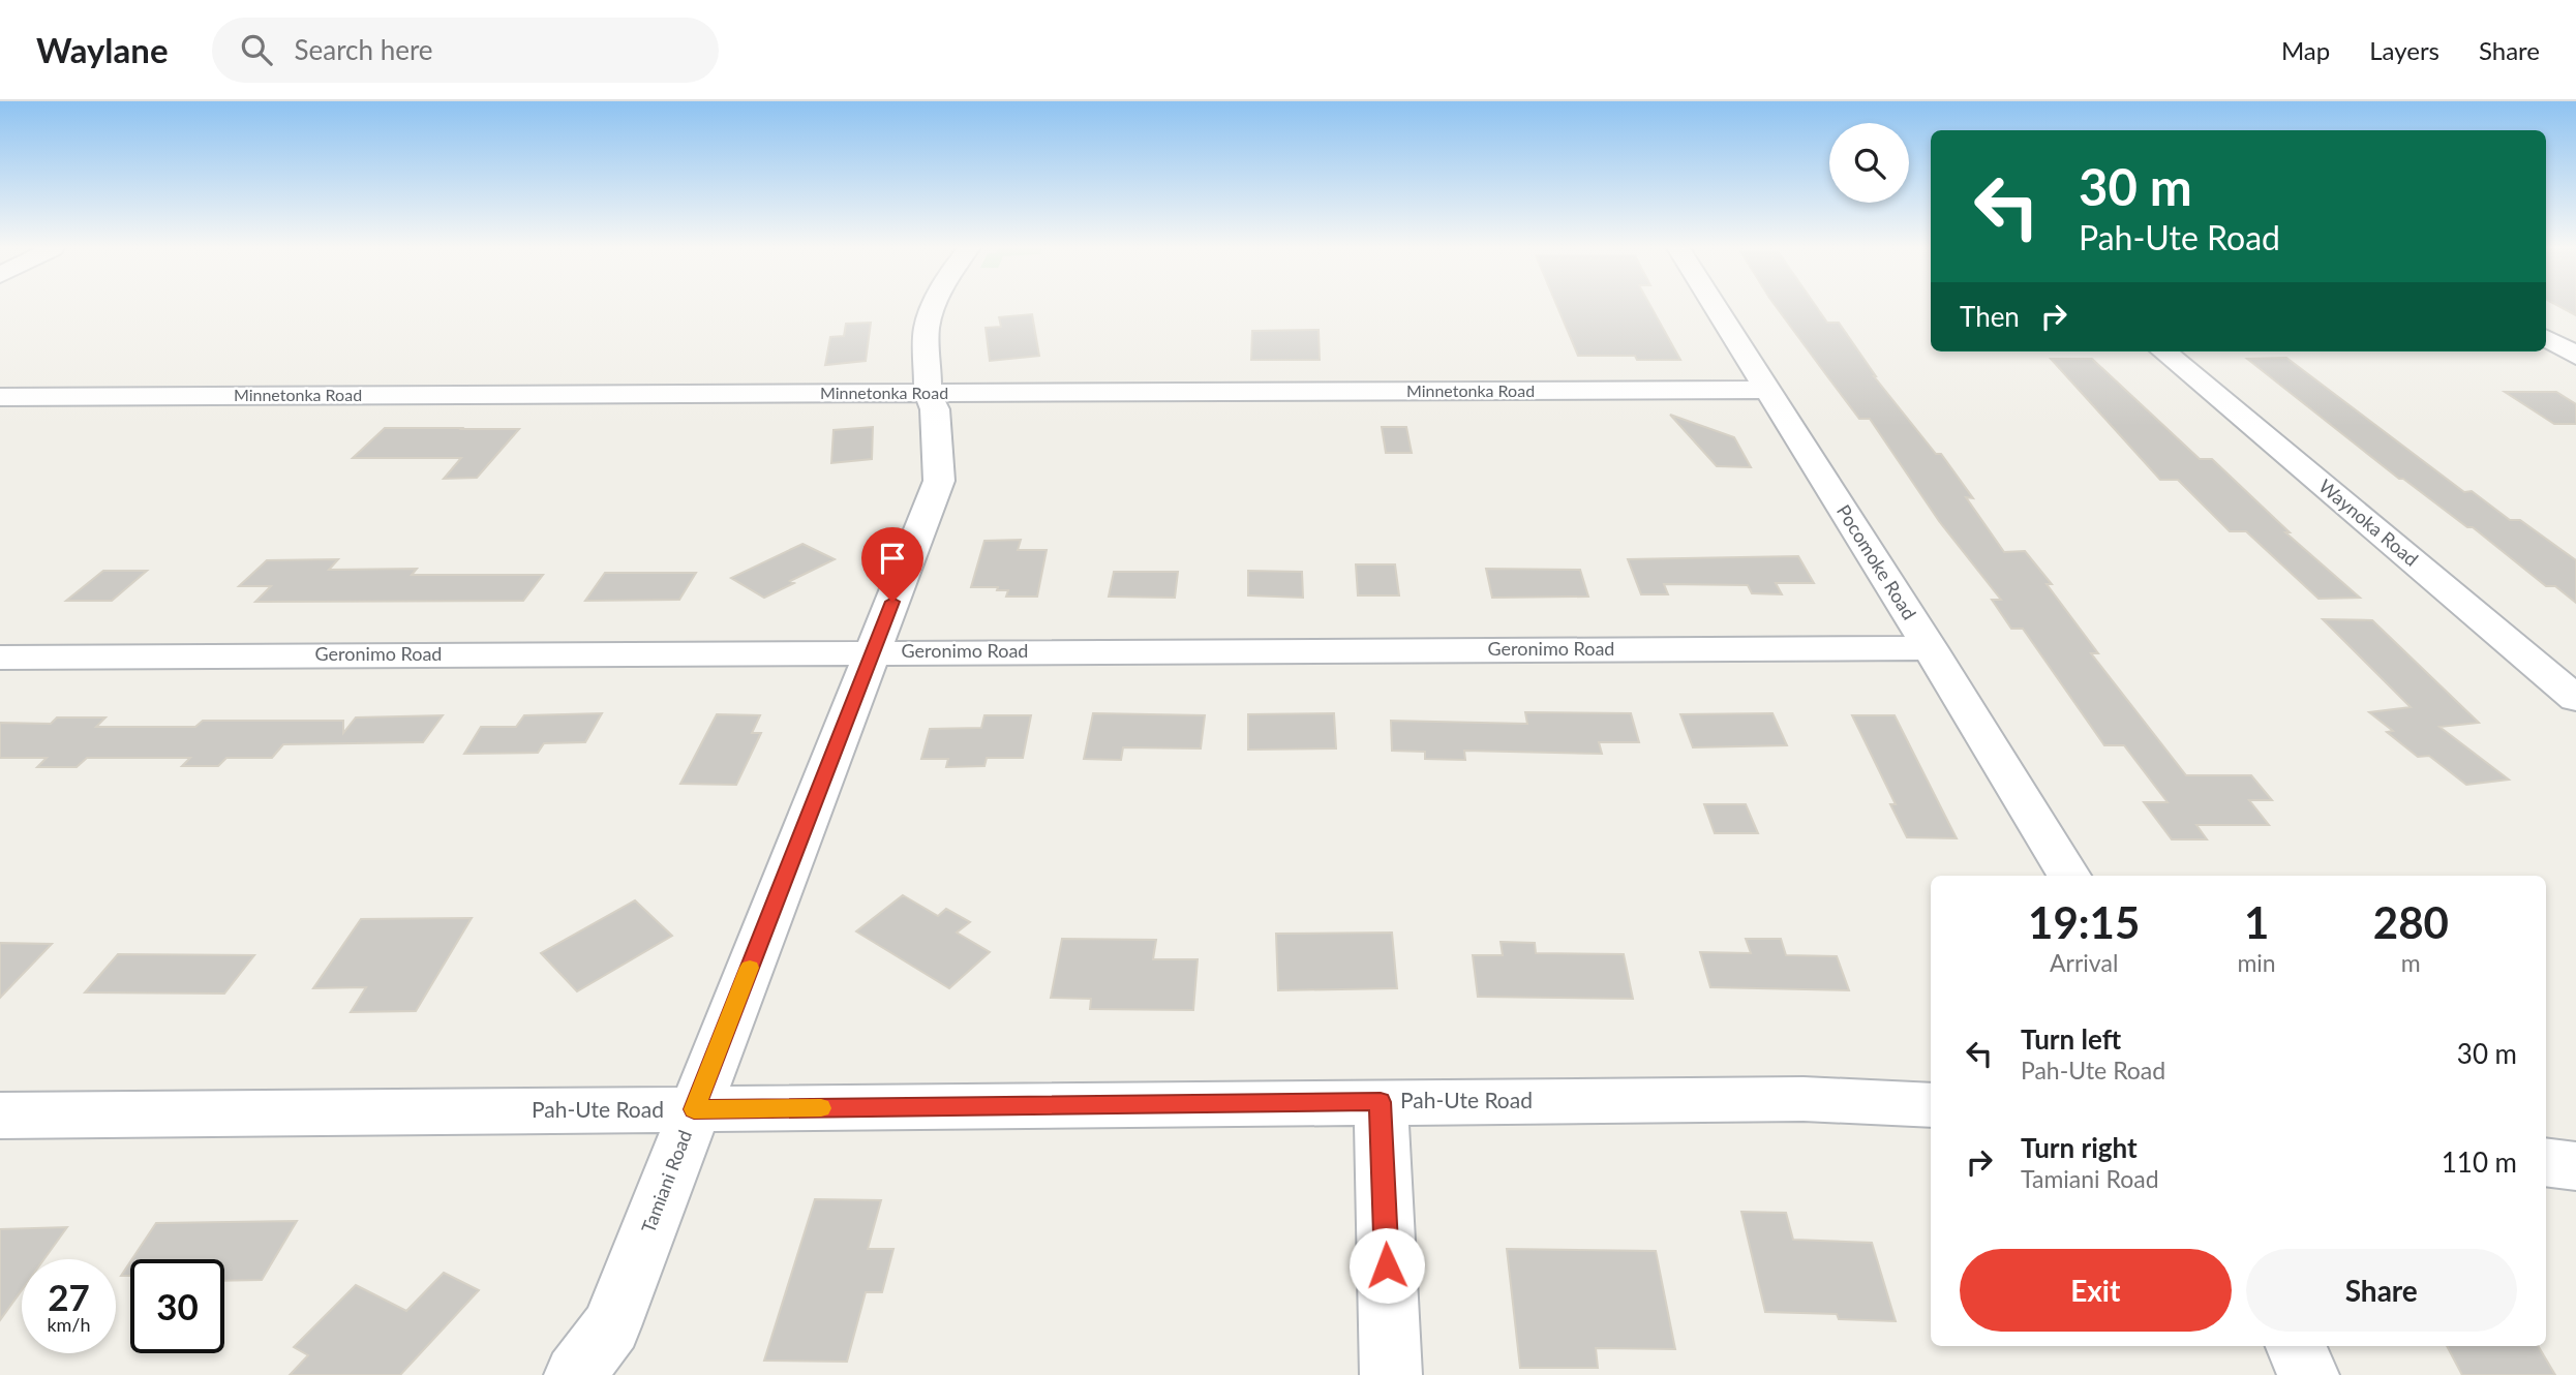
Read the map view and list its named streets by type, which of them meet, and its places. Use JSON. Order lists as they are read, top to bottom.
{
  "streets": {
    "street": [
      "Minnetonka Road",
      "Waynoka Road",
      "Pocomoke Road",
      "Geronimo Road",
      "Pah-Ute Road",
      "Tamiani Road"
    ]
  },
  "crossings": [
    ["Minnetonka Road", "Pocomoke Road"],
    ["Minnetonka Road", "Tamiani Road"],
    ["Pocomoke Road", "Geronimo Road"],
    ["Geronimo Road", "Tamiani Road"],
    ["Pah-Ute Road", "Tamiani Road"]
  ],
  "page": {
    "header": "Waylane",
    "search": "Search here",
    "nav": ["Map", "Layers", "Share"],
    "turn": ["30 m", "Pah-Ute Road"],
    "then": "Then",
    "eta": [
      "19:15",
      "Arrival",
      "1",
      "min",
      "280",
      "m"
    ],
    "list": [
      {
        "name": "Turn left",
        "note": "Pah-Ute Road",
        "value": "30 m"
      },
      {
        "name": "Turn right",
        "note": "Tamiani Road",
        "value": "110 m"
      }
    ],
    "buttons": ["Exit", "Share"],
    "speed": "27 km/h",
    "limit": "30"
  }
}
